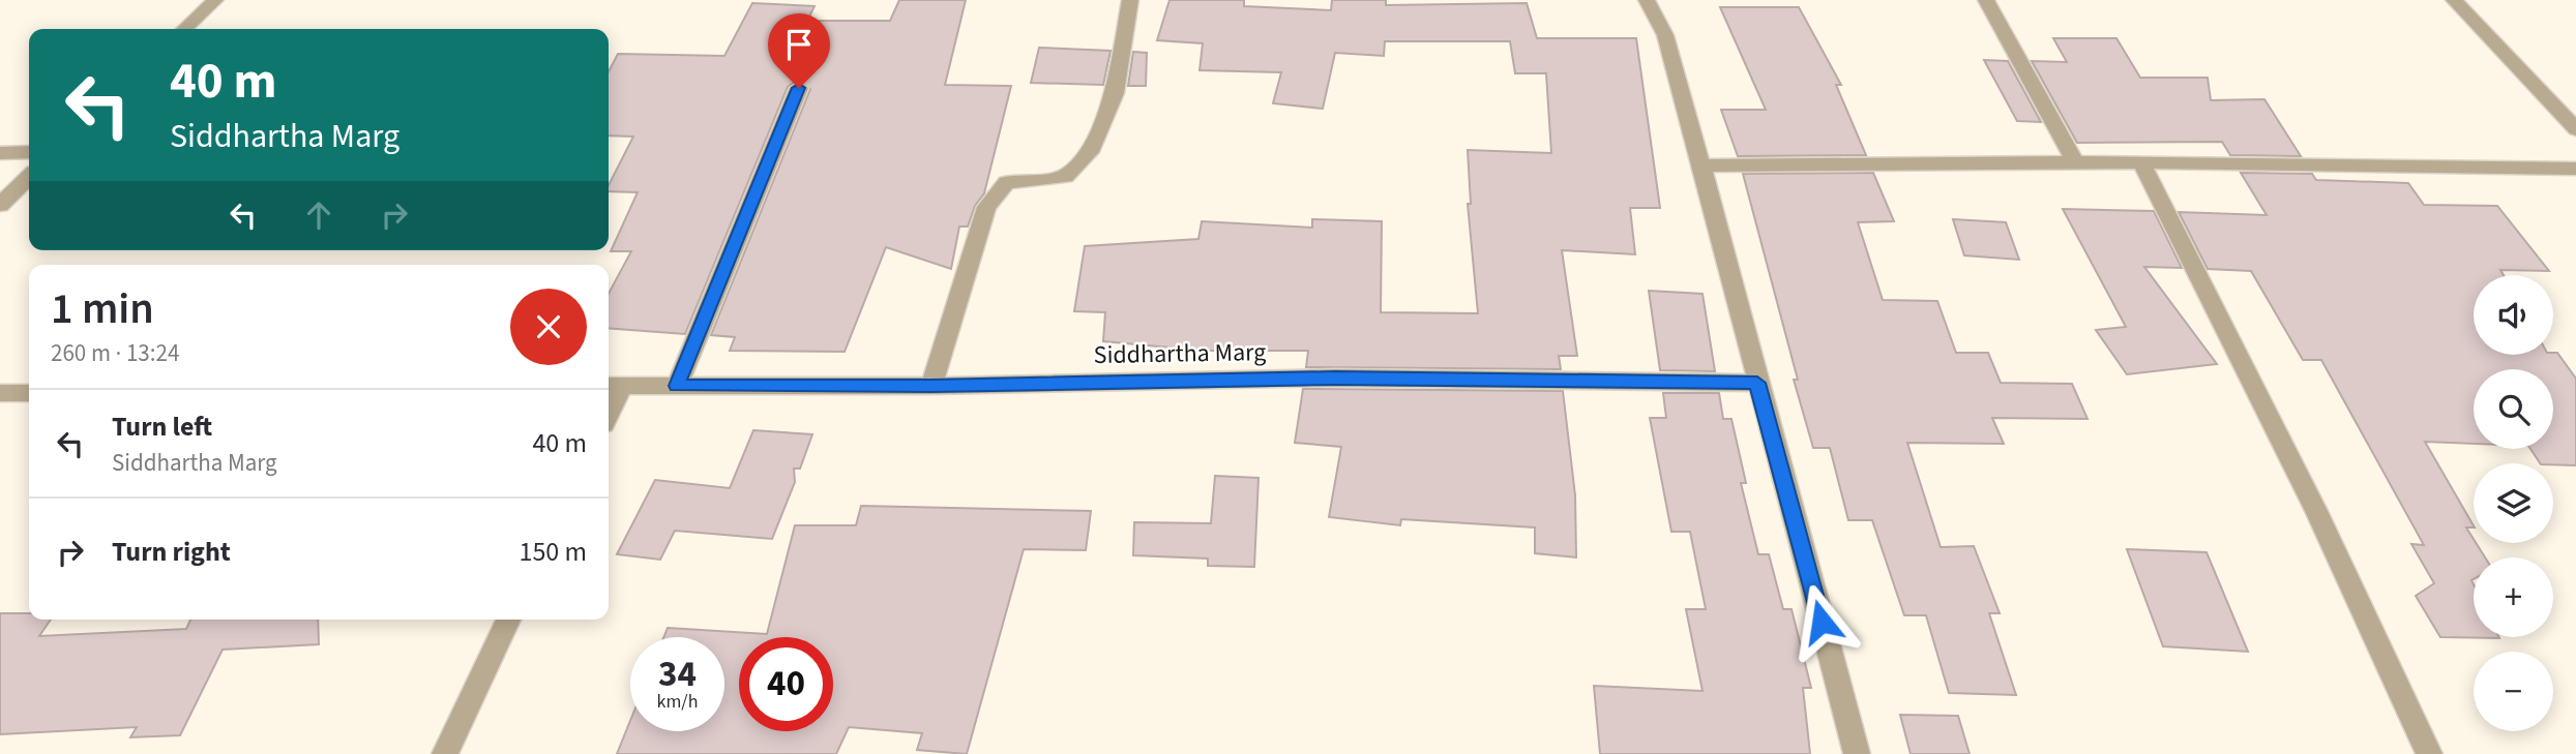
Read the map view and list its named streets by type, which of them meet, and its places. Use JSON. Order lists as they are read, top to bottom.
{
  "streets": {
    "street": ["Siddhartha Marg"]
  },
  "page": {
    "turn": ["40 m", "Siddhartha Marg"],
    "heading": ["1 min", "260 m · 13:24"],
    "map_buttons": ["+", "−"],
    "list": [
      {
        "name": "Turn left",
        "note": "Siddhartha Marg",
        "value": "40 m"
      },
      {
        "name": "Turn right",
        "value": "150 m"
      }
    ],
    "speed": "34 km/h",
    "limit": "40"
  }
}
